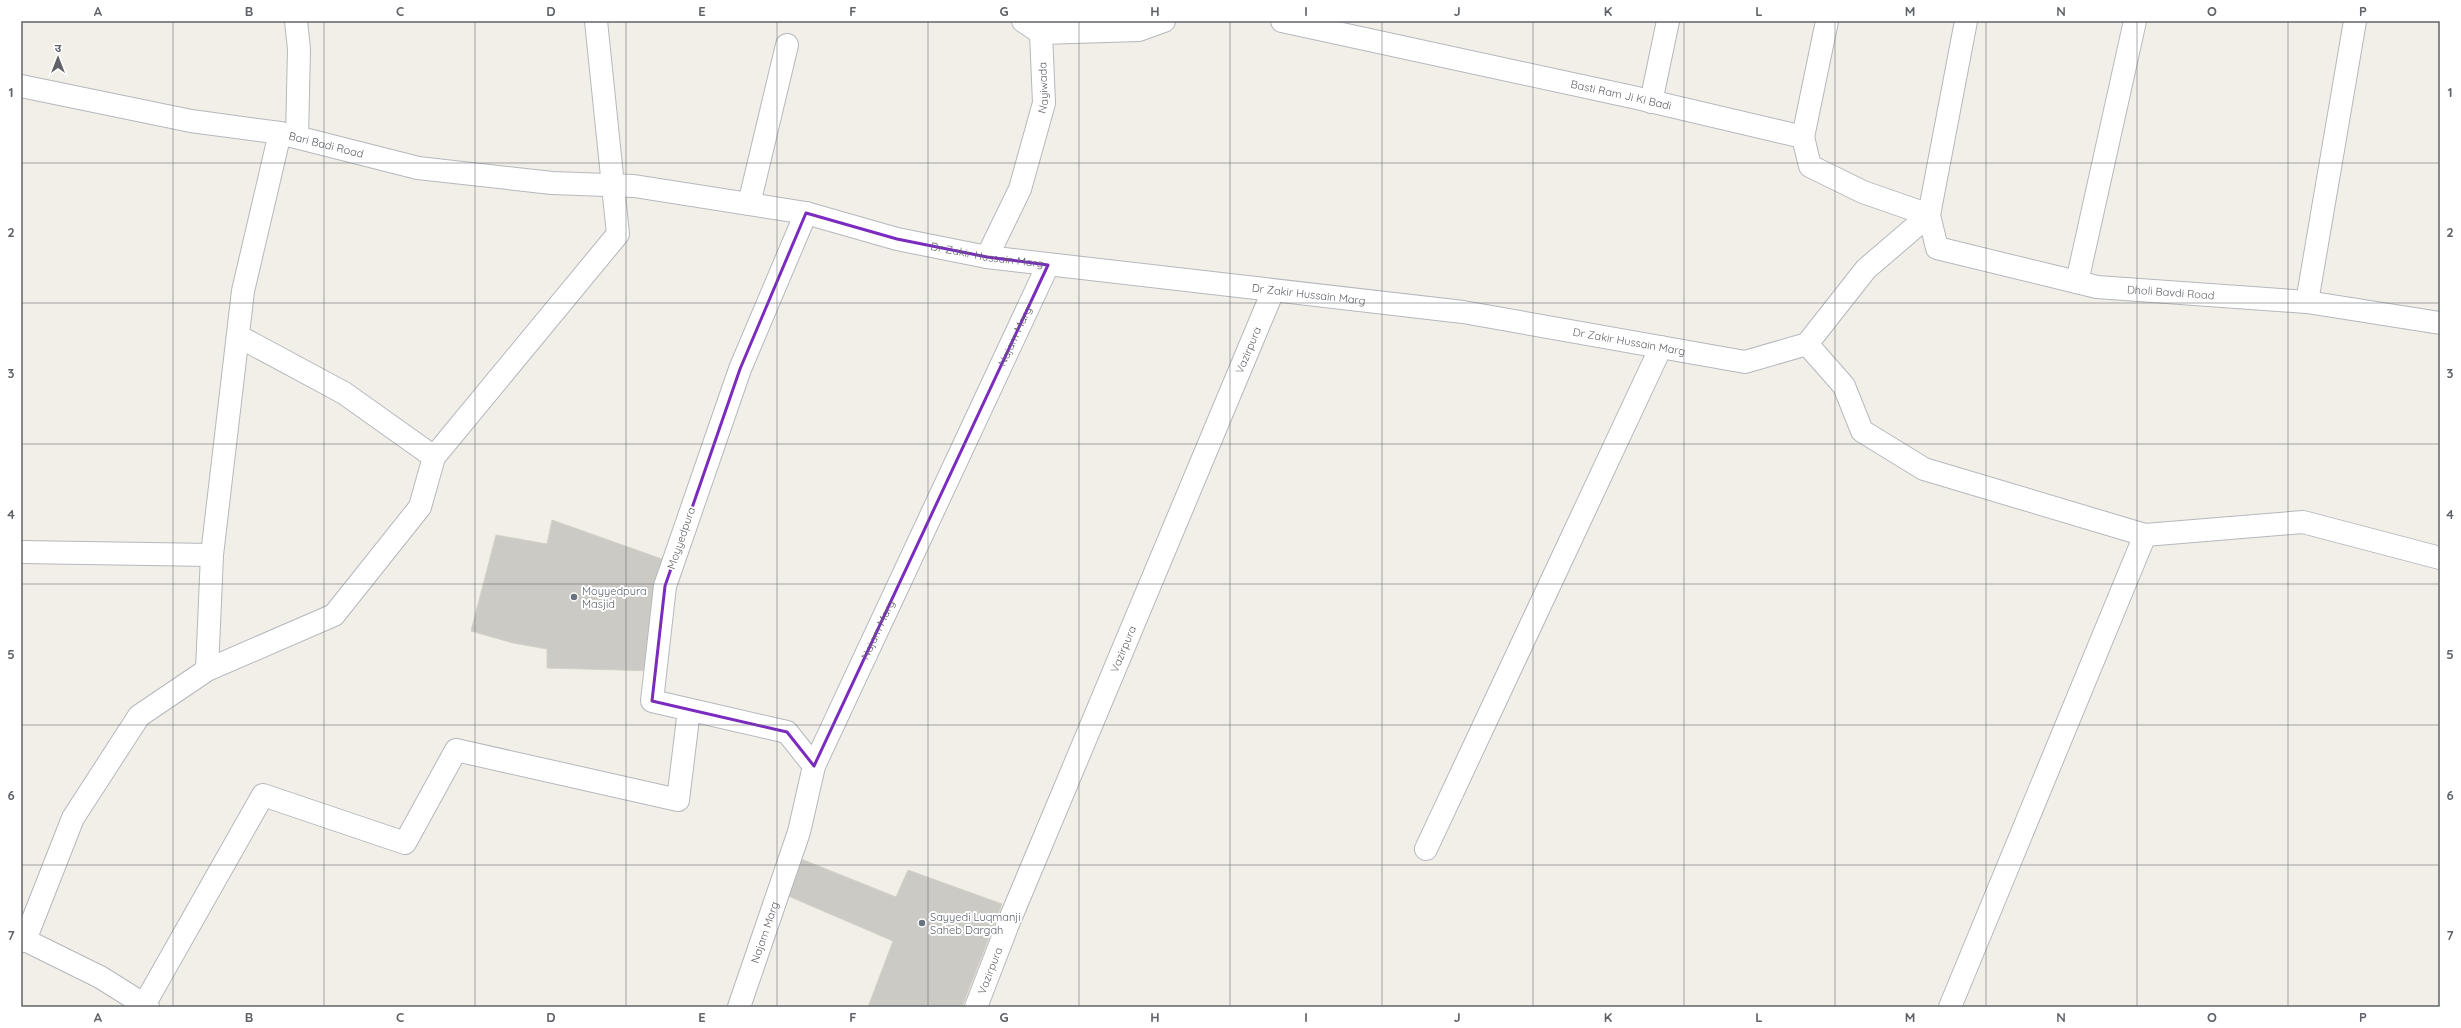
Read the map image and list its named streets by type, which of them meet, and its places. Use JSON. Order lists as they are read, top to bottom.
{
  "streets": {
    "street": [
      "Nayiwada",
      "Basti Ram Ji Ki Badi",
      "Bari Badi Road",
      "Dr Zakir Hussain Marg",
      "Dholi Bavdi Road",
      "Najam Marg",
      "Vazirpura",
      "Moyyedpura"
    ]
  },
  "crossings": [
    ["Nayiwada", "Dr Zakir Hussain Marg"],
    ["Bari Badi Road", "Dr Zakir Hussain Marg"],
    ["Dr Zakir Hussain Marg", "Najam Marg"],
    ["Dr Zakir Hussain Marg", "Vazirpura"],
    ["Dr Zakir Hussain Marg", "Moyyedpura"],
    ["Najam Marg", "Moyyedpura"]
  ],
  "places": ["Moyyedpura Masjid", "Sayyedi Luqmanji Saheb Dargah"],
  "north": "top",
  "grid": {
    "columns": [
      "A",
      "B",
      "C",
      "D",
      "E",
      "F",
      "G",
      "H",
      "I",
      "J",
      "K",
      "L",
      "M",
      "N",
      "O",
      "P"
    ],
    "rows": [
      "1",
      "2",
      "3",
      "4",
      "5",
      "6",
      "7"
    ]
  }
}
